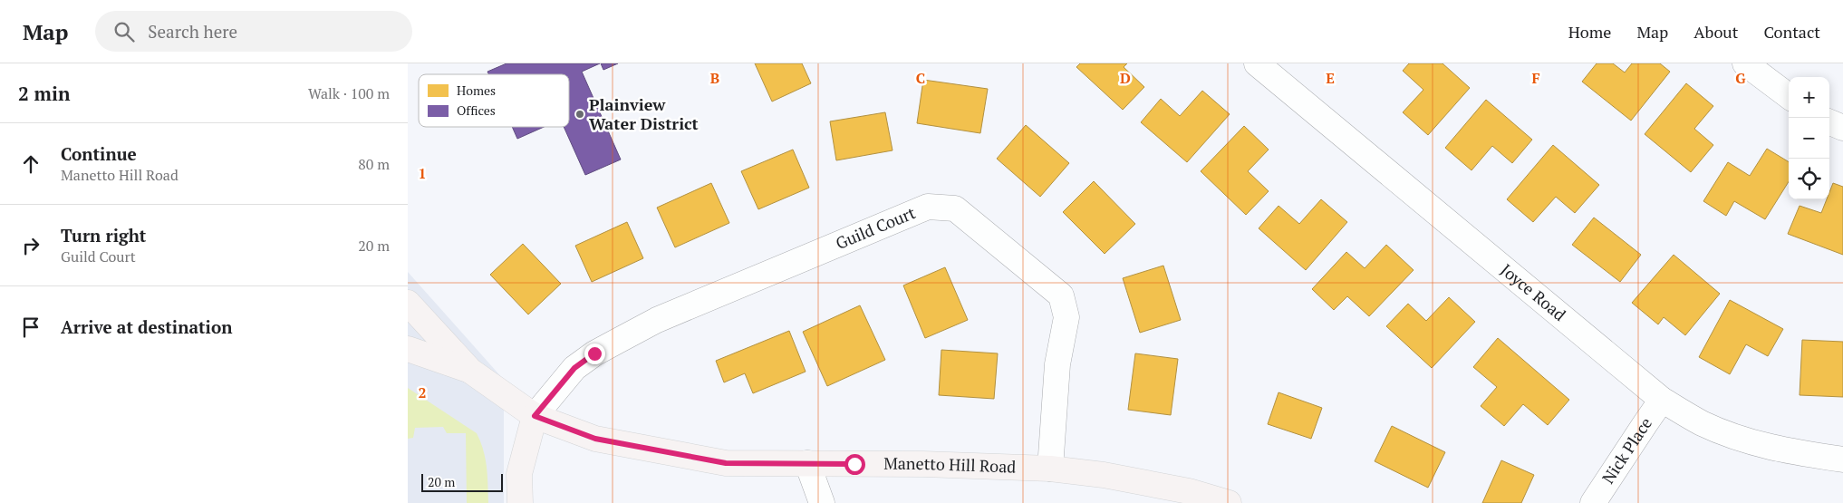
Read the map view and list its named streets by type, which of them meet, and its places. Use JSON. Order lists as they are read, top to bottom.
{
  "streets": {
    "main road": ["Manetto Hill Road"],
    "street": ["Guild Court", "Joyce Road", "Nick Place"]
  },
  "crossings": [
    ["Guild Court", "Manetto Hill Road"],
    ["Joyce Road", "Nick Place"]
  ],
  "places": ["Plainview Water District"],
  "legend": ["Homes", "Offices"],
  "scale_bar": "20 m",
  "page": {
    "header": "Map",
    "search": "Search here",
    "nav": [
      "Home",
      "Map",
      "About",
      "Contact"
    ],
    "heading": ["2 min", "Walk · 100 m"],
    "map_buttons": ["+", "−"],
    "list": [
      ["Continue", "Manetto Hill Road", "80 m"],
      ["Turn right", "Guild Court", "20 m"],
      "Arrive at destination"
    ],
    "scale": "20 m"
  },
  "grid": {
    "columns": [
      "B",
      "C",
      "D",
      "E",
      "F",
      "G"
    ],
    "rows": ["1", "2"]
  }
}
